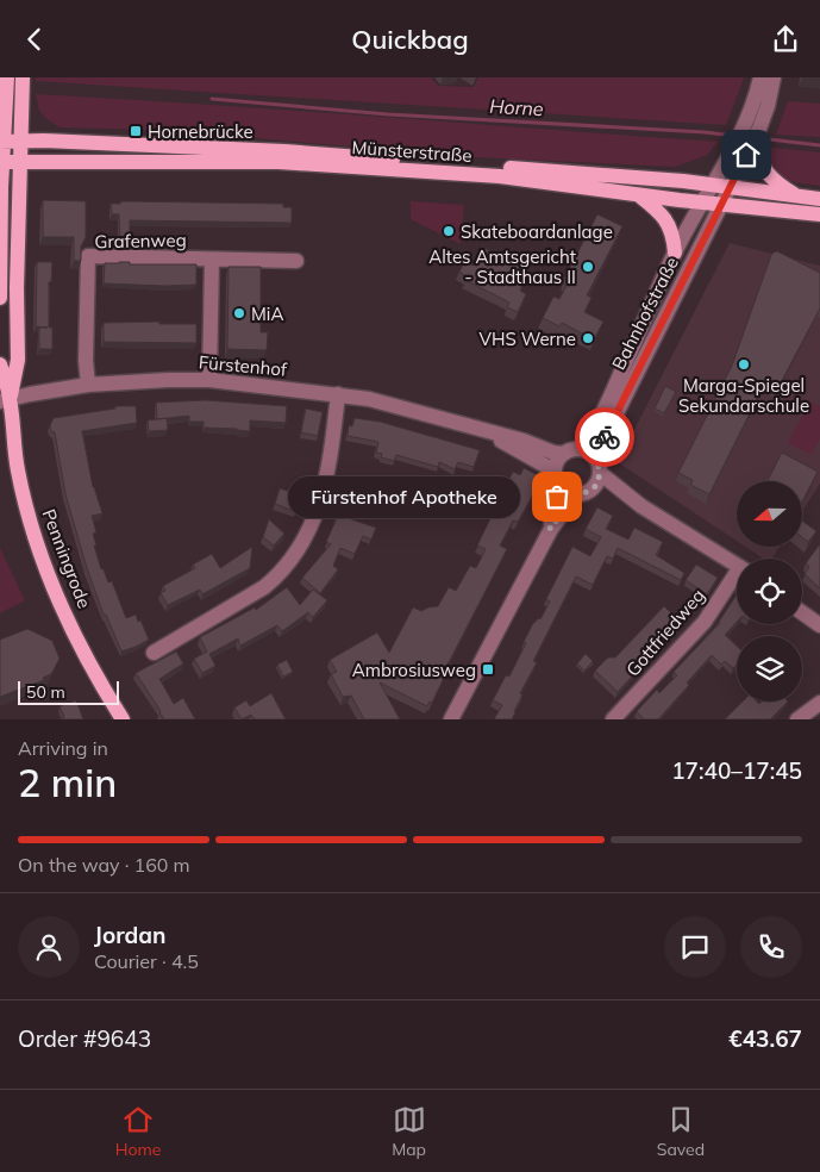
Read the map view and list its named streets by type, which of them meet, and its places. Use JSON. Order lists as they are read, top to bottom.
{
  "streets": {
    "main road": ["Münsterstraße", "Penningrode"],
    "street": [
      "Grafenweg",
      "Bahnhofstraße",
      "Fürstenhof",
      "Gottfriedweg"
    ]
  },
  "crossings": [
    ["Münsterstraße", "Bahnhofstraße"],
    ["Münsterstraße", "Penningrode"],
    ["Grafenweg", "Fürstenhof"],
    ["Bahnhofstraße", "Fürstenhof"],
    ["Fürstenhof", "Penningrode"]
  ],
  "water": ["Horne"],
  "places": {
    "transit": ["Hornebrücke", "Ambrosiusweg"],
    "other": [
      "Skateboardanlage",
      "Altes Amtsgericht - Stadthaus II",
      "MiA",
      "VHS Werne",
      "Marga-Spiegel Sekundarschule",
      "Fürstenhof Apotheke"
    ]
  },
  "scale_bar": "50 m",
  "north": "left",
  "page": {
    "header": "Quickbag",
    "bubble": "Fürstenhof Apotheke",
    "scale": "50 m",
    "heading": ["2 min", "Arriving in", "17:40–17:45"],
    "panel": [
      "Jordan",
      "Courier · 4.5",
      "Order #9643",
      "€43.67"
    ],
    "bar": "On the way · 160 m",
    "tabs": ["Home", "Map", "Saved"]
  }
}
